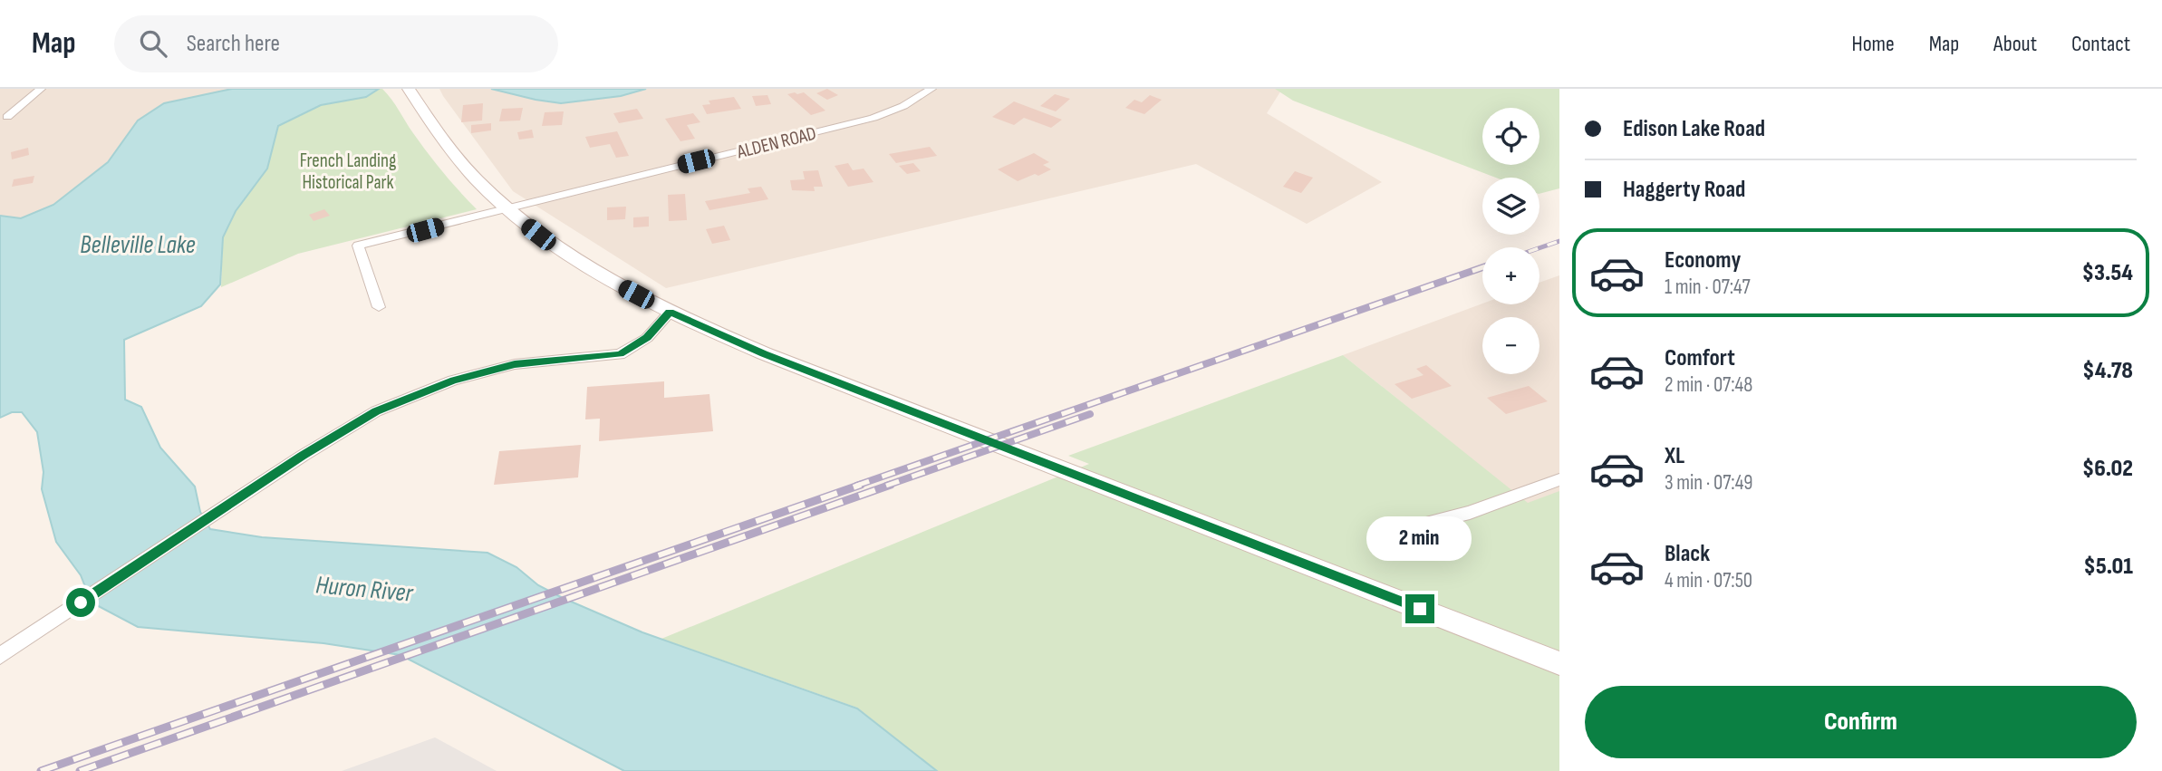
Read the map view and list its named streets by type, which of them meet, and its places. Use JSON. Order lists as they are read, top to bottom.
{
  "streets": {
    "street": ["ALDEN ROAD"]
  },
  "water": ["Belleville Lake", "Huron River"],
  "parks": ["French Landing Historical Park"],
  "page": {
    "header": "Map",
    "search": "Search here",
    "nav": [
      "Home",
      "Map",
      "About",
      "Contact"
    ],
    "banner": ["Edison Lake Road", "Haggerty Road"],
    "map_buttons": ["+", "−"],
    "list": [
      {
        "name": "Economy",
        "note": "1 min · 07:47",
        "value": "$3.54"
      },
      {
        "name": "Comfort",
        "note": "2 min · 07:48",
        "value": "$4.78"
      },
      {
        "name": "XL",
        "note": "3 min · 07:49",
        "value": "$6.02"
      },
      {
        "name": "Black",
        "note": "4 min · 07:50",
        "value": "$5.01"
      }
    ],
    "bubble": "2 min",
    "buttons": "Confirm"
  }
}
